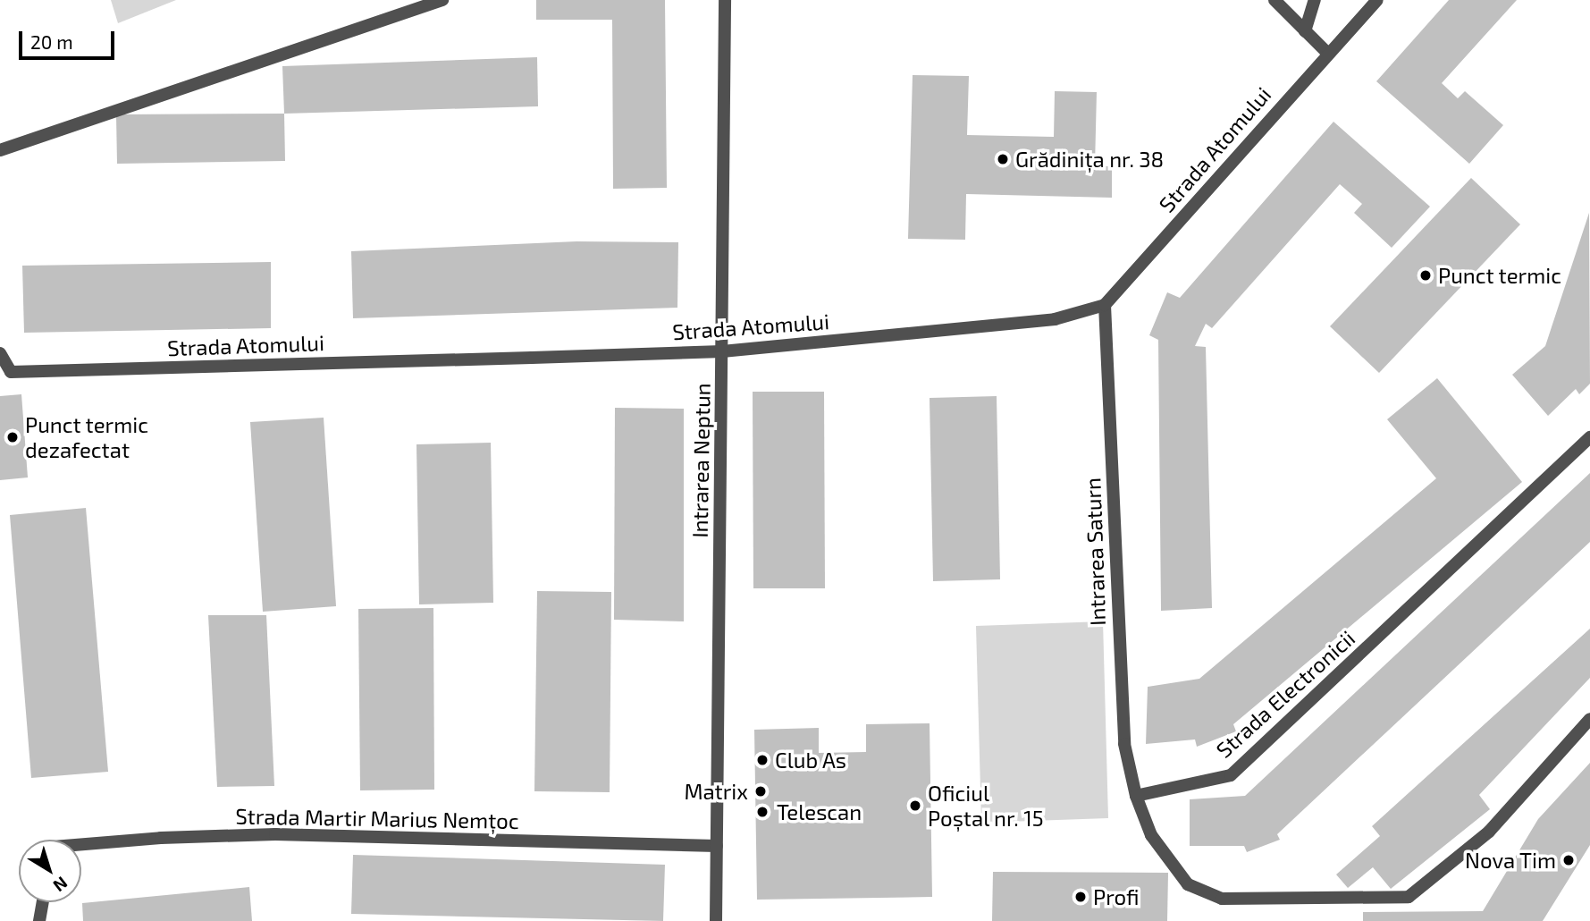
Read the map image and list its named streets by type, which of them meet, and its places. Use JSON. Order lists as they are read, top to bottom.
{
  "streets": {
    "street": [
      "Strada Atomului",
      "Intrarea Neptun",
      "Intrarea Saturn",
      "Strada Electronicii",
      "Strada Martir Marius Nemțoc"
    ]
  },
  "crossings": [
    ["Strada Atomului", "Intrarea Neptun"],
    ["Strada Atomului", "Intrarea Saturn"],
    ["Intrarea Neptun", "Strada Martir Marius Nemțoc"],
    ["Intrarea Saturn", "Strada Electronicii"]
  ],
  "places": [
    "Grădinița nr. 38",
    "Punct termic",
    "Punct termic dezafectat",
    "Club As",
    "Matrix",
    "Oficiul Poștal nr. 15",
    "Telescan",
    "Nova Tim",
    "Profi"
  ],
  "scale_bar": "20 m",
  "north": "bottom right"
}
